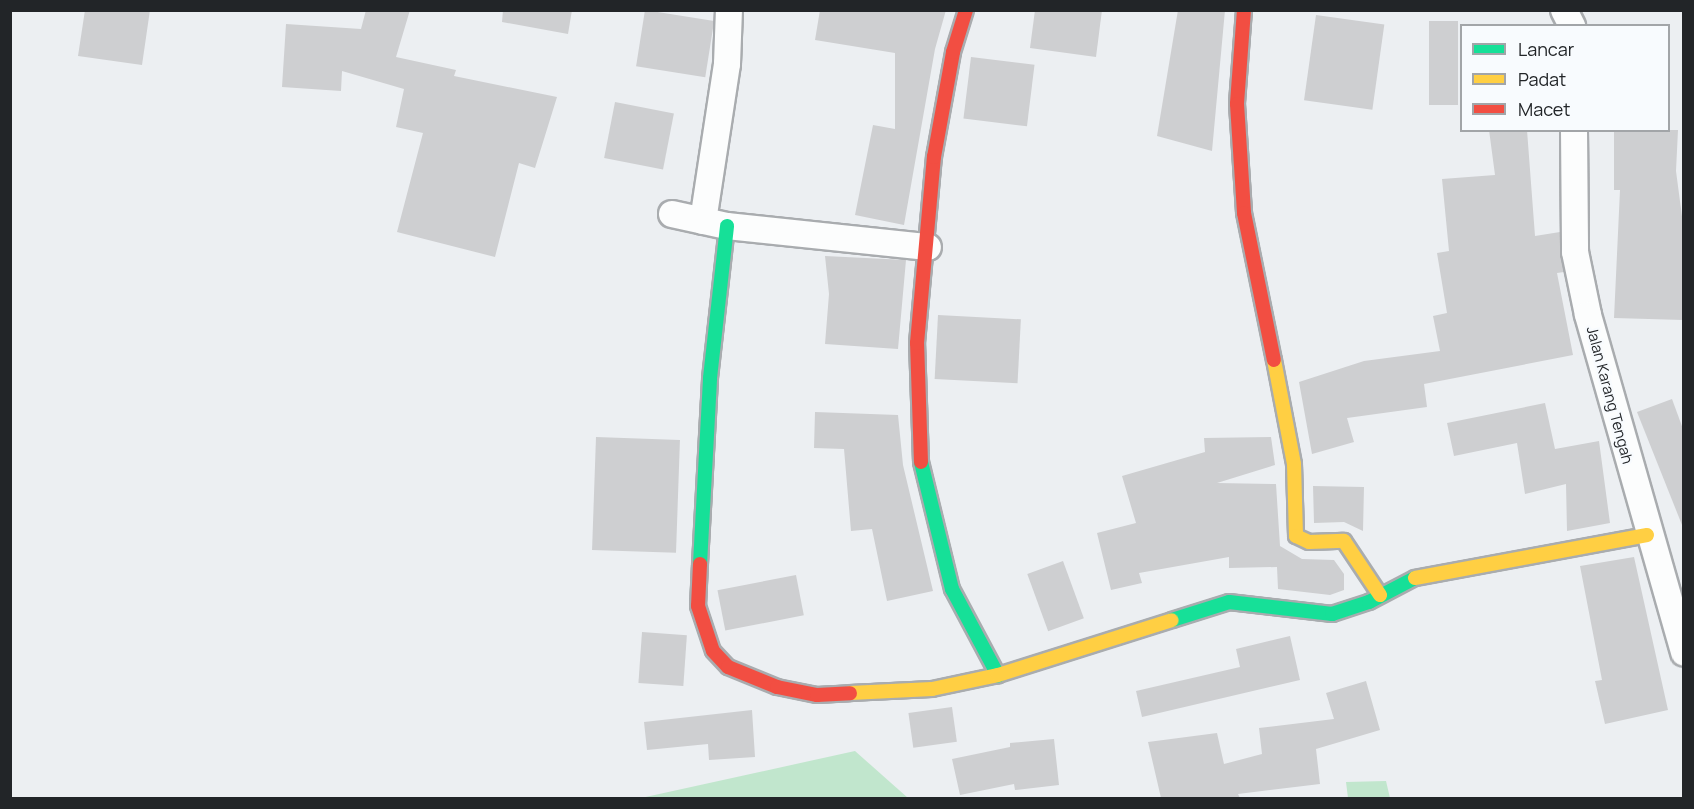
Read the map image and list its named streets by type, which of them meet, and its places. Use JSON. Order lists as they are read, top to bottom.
{
  "streets": {
    "street": ["Jalan Karang Tengah"]
  },
  "legend": ["Lancar", "Padat", "Macet"]
}
